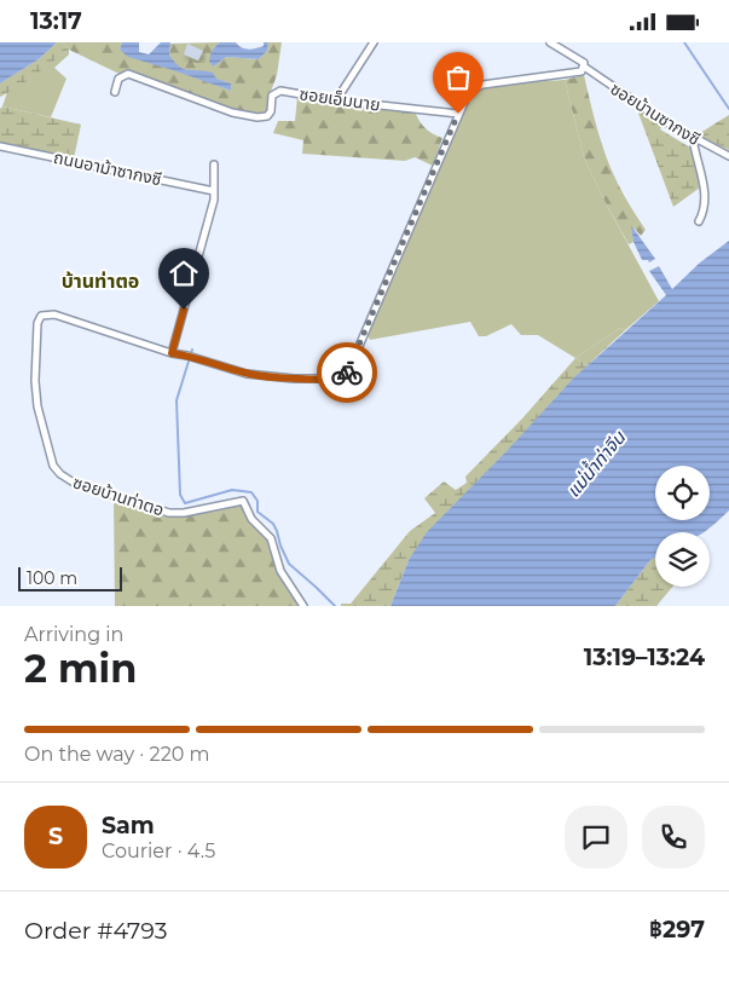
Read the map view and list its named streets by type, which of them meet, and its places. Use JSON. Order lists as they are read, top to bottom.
{
  "streets": {
    "street": [
      "ซอยเอ็มนาย",
      "ซอยบ้านซากงซี",
      "ถนนอาม้าซากงซี",
      "ซอยบ้านท่าตอ"
    ]
  },
  "crossings": [
    ["ซอยเอ็มนาย", "ซอยบ้านท่าตอ"],
    ["ซอยบ้านซากงซี", "ซอยบ้านท่าตอ"]
  ],
  "districts": ["บ้านท่าตอ"],
  "water": ["แม่น้ำท่าจีน"],
  "scale_bar": "100 m",
  "page": {
    "status": "13:17",
    "scale": "100 m",
    "heading": ["2 min", "Arriving in", "13:19–13:24"],
    "panel": [
      "Sam",
      "Courier · 4.5",
      "Order #4793",
      "฿297"
    ],
    "bar": "On the way · 220 m",
    "round": "S"
  }
}
